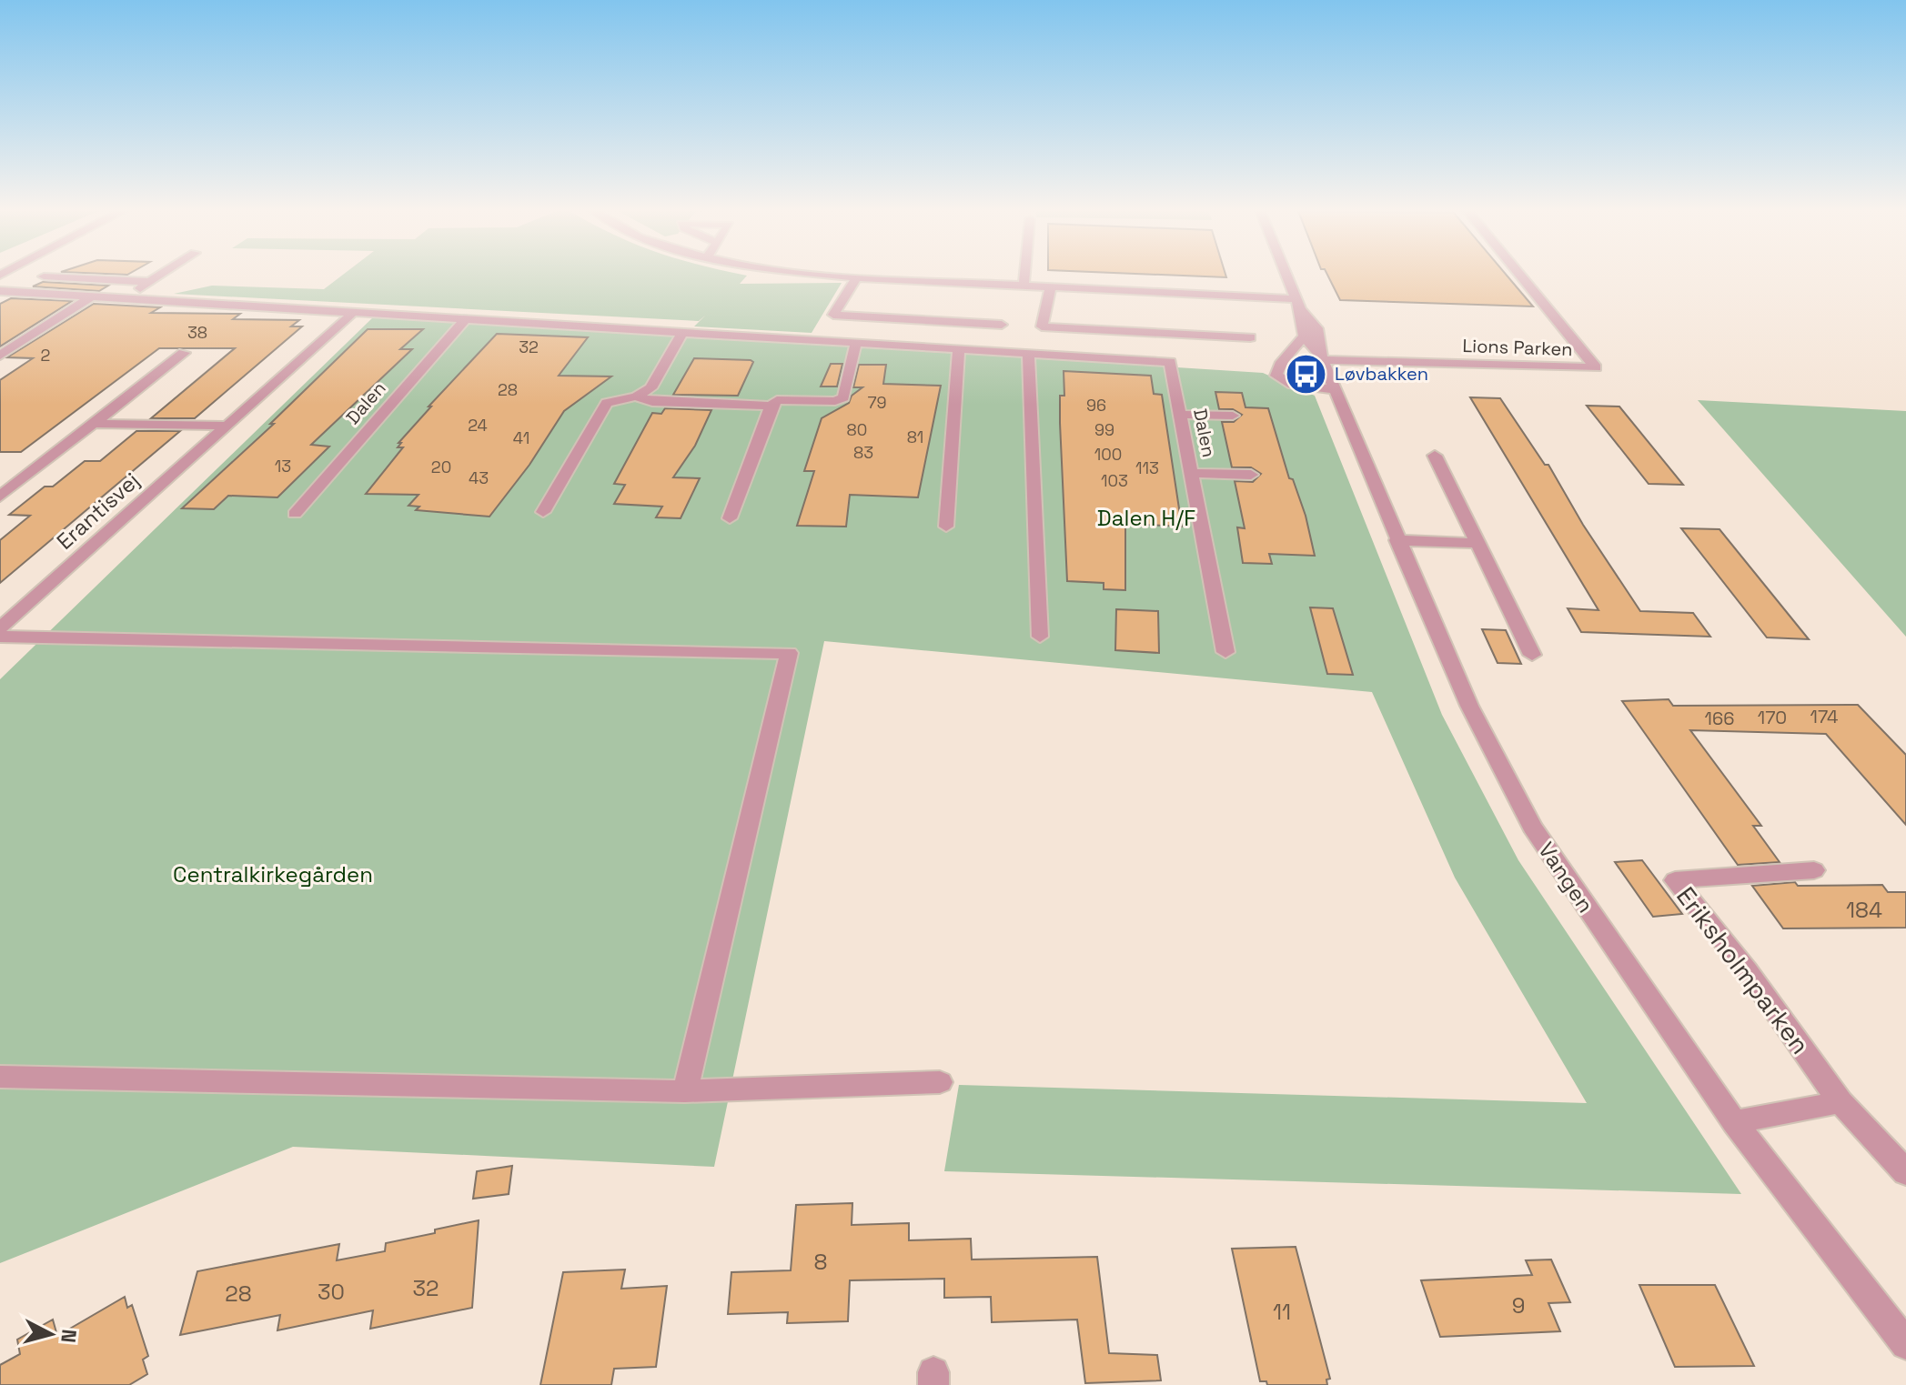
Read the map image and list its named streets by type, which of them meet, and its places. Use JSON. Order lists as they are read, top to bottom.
{
  "streets": {
    "street": [
      "Lions Parken",
      "Dalen",
      "Erantisvej",
      "Vangen",
      "Eriksholmparken"
    ]
  },
  "crossings": [
    ["Lions Parken", "Vangen"],
    ["Dalen", "Erantisvej"]
  ],
  "parks": ["Dalen H/F", "Centralkirkegården"],
  "places": {
    "bus stop": ["Løvbakken"]
  },
  "house_numbers": [
    "38",
    "32",
    "2",
    "28",
    "79",
    "96",
    "24",
    "80",
    "99",
    "81",
    "41",
    "83",
    "100",
    "13",
    "20",
    "113",
    "43",
    "103",
    "174",
    "170",
    "166",
    "184",
    "8",
    "32",
    "30",
    "28",
    "9",
    "11"
  ],
  "north": "right"
}
